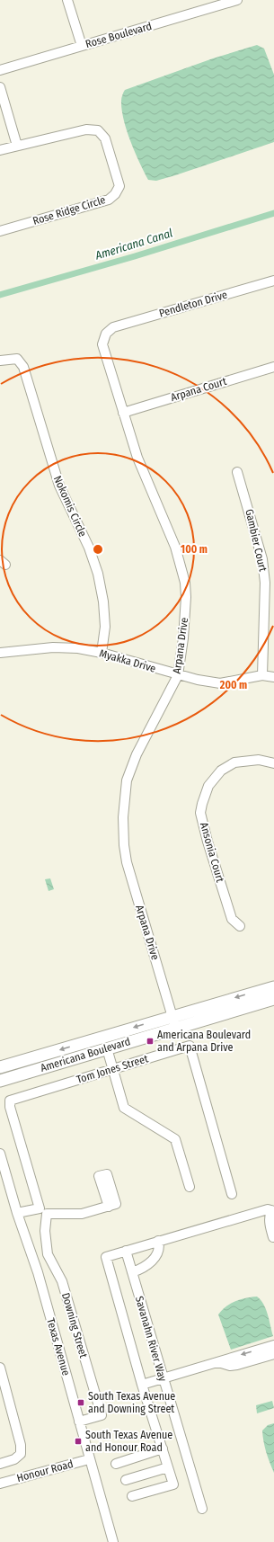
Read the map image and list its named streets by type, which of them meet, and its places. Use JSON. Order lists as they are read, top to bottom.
{
  "streets": {
    "main road": ["Americana Boulevard"],
    "street": [
      "Rose Boulevard",
      "Rose Ridge Circle",
      "Pendleton Drive",
      "Arpana Court",
      "Nokomis Circle",
      "Gambier Court",
      "Arpana Drive",
      "Myakka Drive",
      "Ansonia Court",
      "Tom Jones Street",
      "Downing Street",
      "Savanahn River Way",
      "Texas Avenue",
      "Honour Road"
    ]
  },
  "crossings": [
    ["Pendleton Drive", "Arpana Drive"],
    ["Arpana Court", "Arpana Drive"],
    ["Nokomis Circle", "Myakka Drive"],
    ["Gambier Court", "Myakka Drive"],
    ["Arpana Drive", "Myakka Drive"],
    ["Arpana Drive", "Americana Boulevard"],
    ["Tom Jones Street", "Downing Street"],
    ["Downing Street", "Texas Avenue"],
    ["Texas Avenue", "Honour Road"]
  ],
  "water": ["Americana Canal"],
  "places": {
    "transit": ["Americana Boulevard and Arpana Drive", "South Texas Avenue and Downing Street", "South Texas Avenue and Honour Road"]
  },
  "rings": ["100 m", "200 m"]
}
